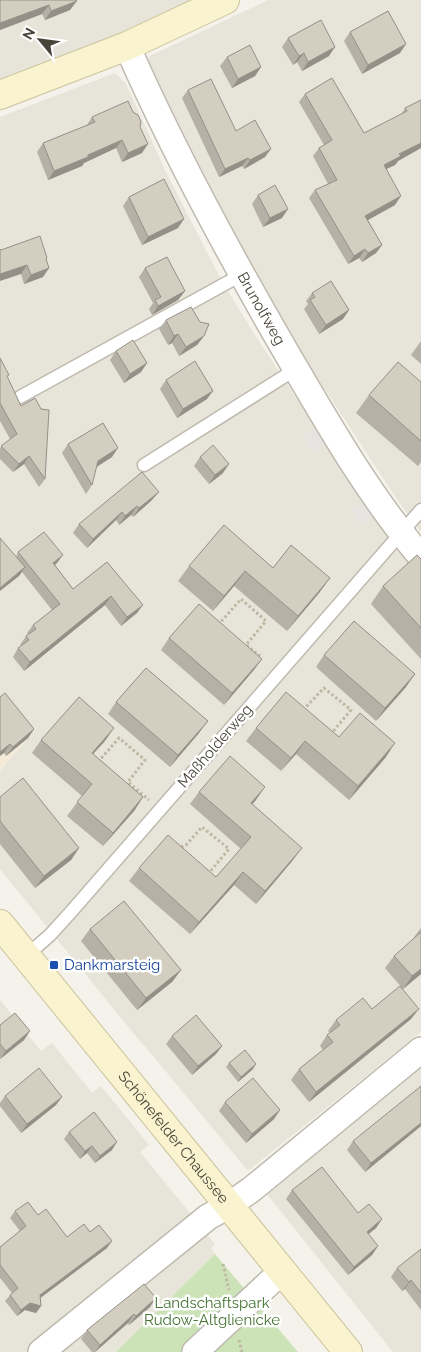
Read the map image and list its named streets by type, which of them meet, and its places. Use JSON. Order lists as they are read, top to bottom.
{
  "streets": {
    "main road": ["Schönefelder Chaussee"],
    "street": ["Brunolfweg"],
    "lane": ["Maßholderweg"]
  },
  "crossings": [
    ["Brunolfweg", "Maßholderweg"],
    ["Maßholderweg", "Schönefelder Chaussee"]
  ],
  "parks": ["Landschaftspark Rudow-Altglienicke"],
  "places": {
    "transit": ["Dankmarsteig"]
  },
  "north": "top left"
}
